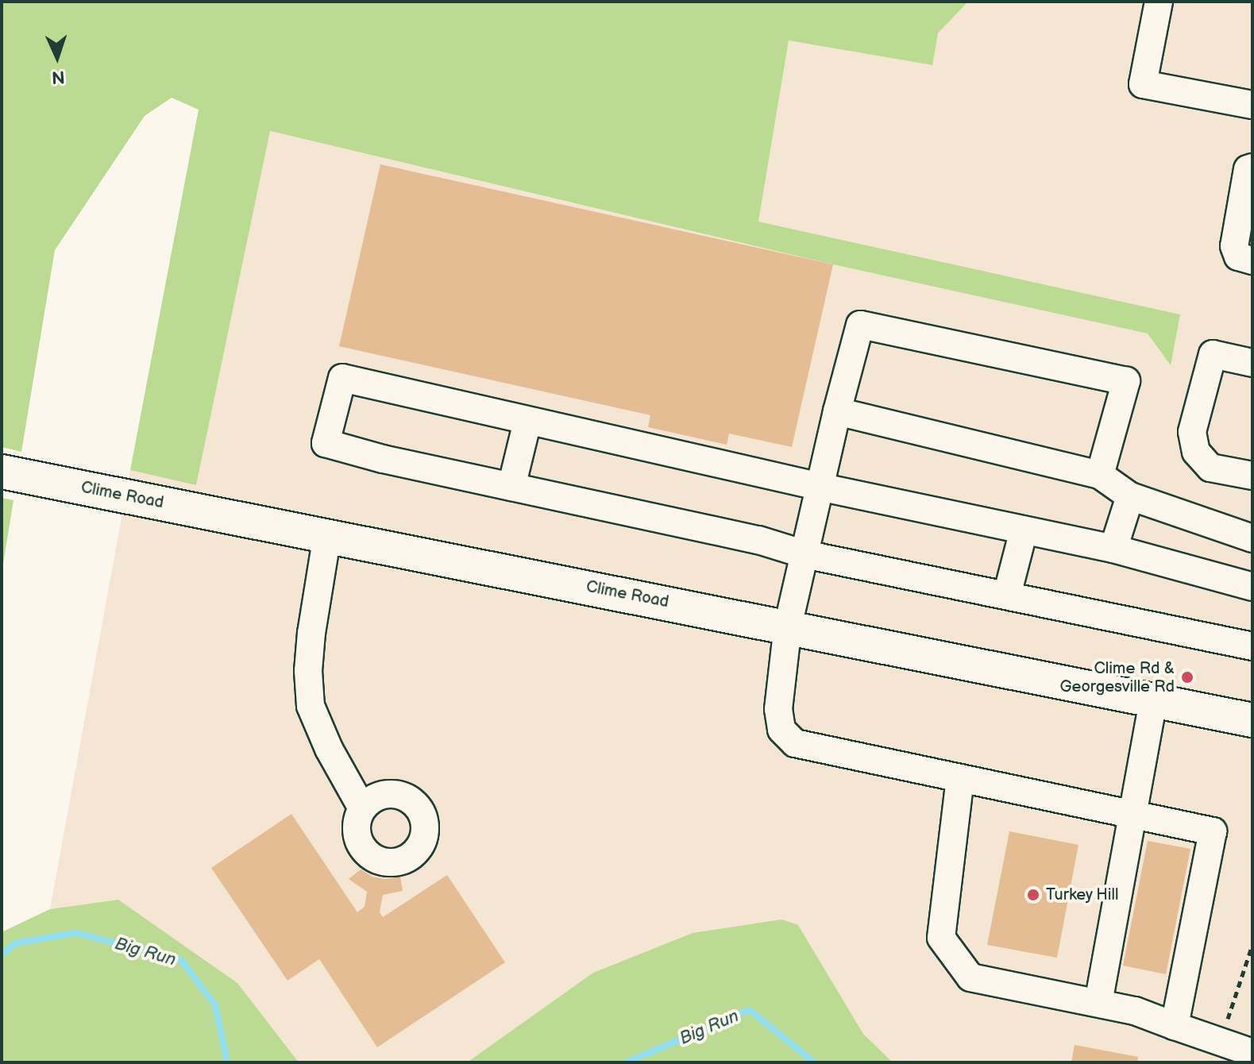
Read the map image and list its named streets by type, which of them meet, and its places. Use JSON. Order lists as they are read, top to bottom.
{
  "streets": {
    "main road": ["Clime Road"]
  },
  "water": ["Big Run"],
  "places": ["Clime Rd & Georgesville Rd", "Turkey Hill"],
  "north": "bottom"
}
